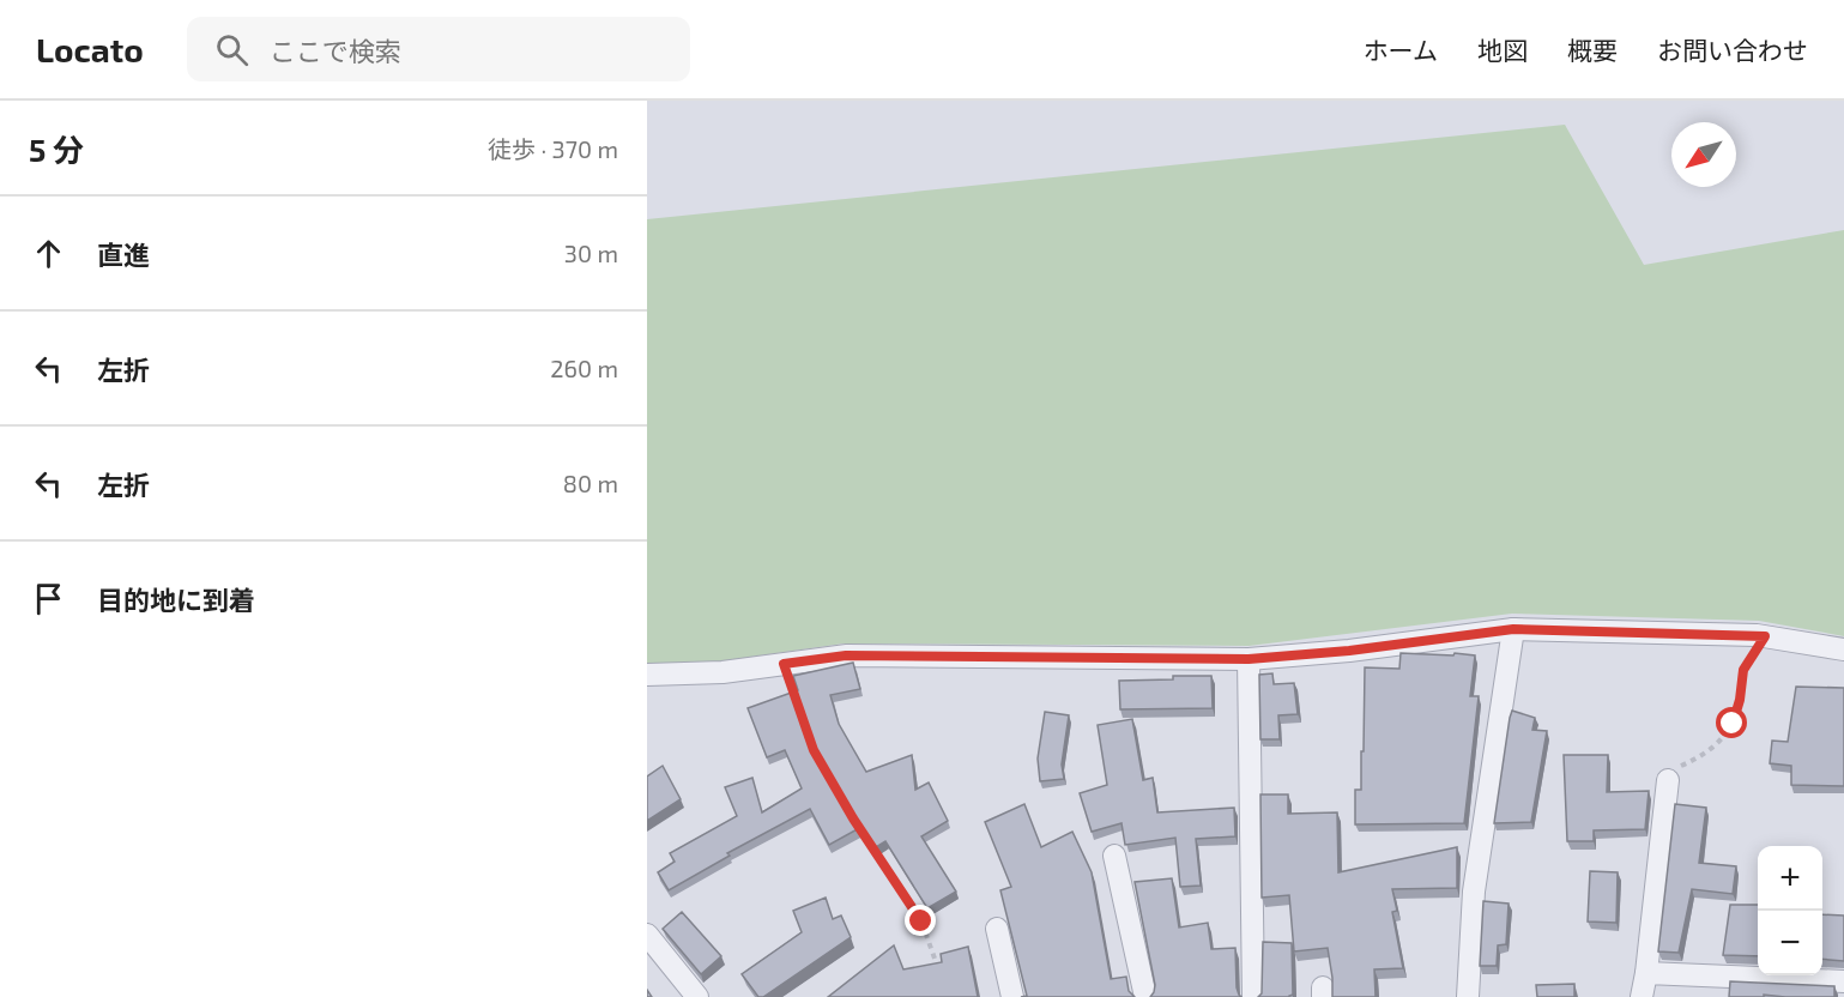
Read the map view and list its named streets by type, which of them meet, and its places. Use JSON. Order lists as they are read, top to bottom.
{
  "north": "bottom left",
  "page": {
    "header": "Locato",
    "search": "ここで検索",
    "nav": [
      "ホーム",
      "地図",
      "概要",
      "お問い合わせ"
    ],
    "heading": ["5 分", "徒歩 · 370 m"],
    "list": [
      ["直進", "30 m"],
      ["左折", "260 m"],
      ["左折", "80 m"],
      "目的地に到着"
    ],
    "map_buttons": ["+", "−"]
  }
}
